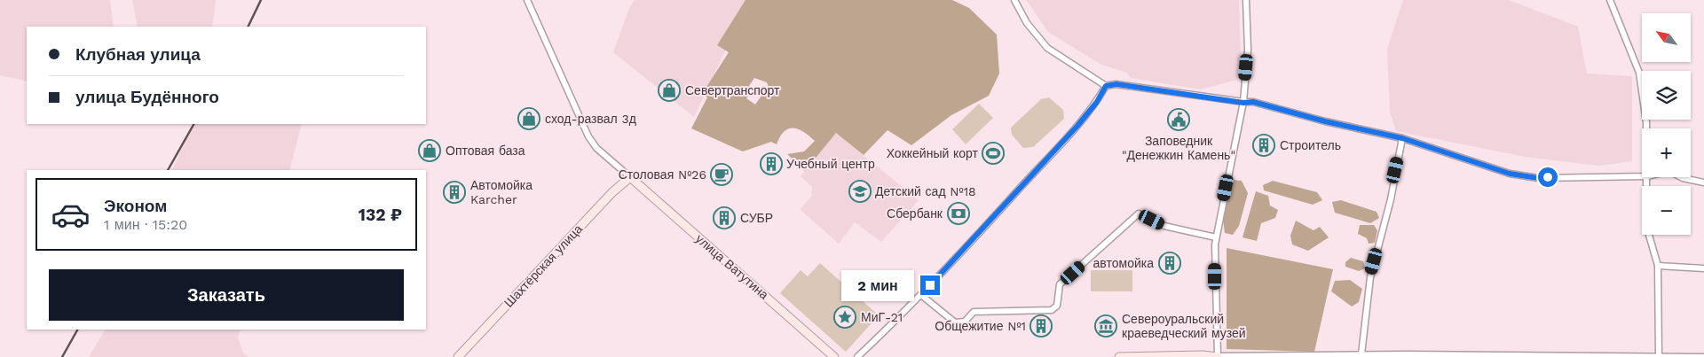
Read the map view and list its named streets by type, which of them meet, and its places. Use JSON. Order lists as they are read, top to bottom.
{
  "streets": {
    "main road": ["Шахтёрская улица", "улица Ватутина"]
  },
  "crossings": [
    ["Шахтёрская улица", "улица Ватутина"]
  ],
  "places": {
    "shop": ["Севертранспорт", "сход-развал 3д", "Оптовая база"],
    "public building": ["Заповедник \"Денежкин Камень\""],
    "building": [
      "Строитель",
      "Учебный центр",
      "Автомойка Karcher",
      "СУБР",
      "автомойка",
      "Общежитие №1"
    ],
    "sports": ["Хоккейный корт"],
    "cafe": ["Столовая №26"],
    "school or university": ["Детский сад №18"],
    "bank": ["Сбербанк"],
    "place": ["МиГ-21"],
    "museum": ["Североуральский краеведческий музей"]
  },
  "north": "top left",
  "page": {
    "map_buttons": ["+", "−"],
    "banner": ["Клубная улица", "улица Будённого"],
    "list": [
      {
        "name": "Эконом",
        "note": "1 мин · 15:20",
        "value": "132 ₽"
      }
    ],
    "buttons": "Заказать",
    "bubble": "2 мин"
  }
}
